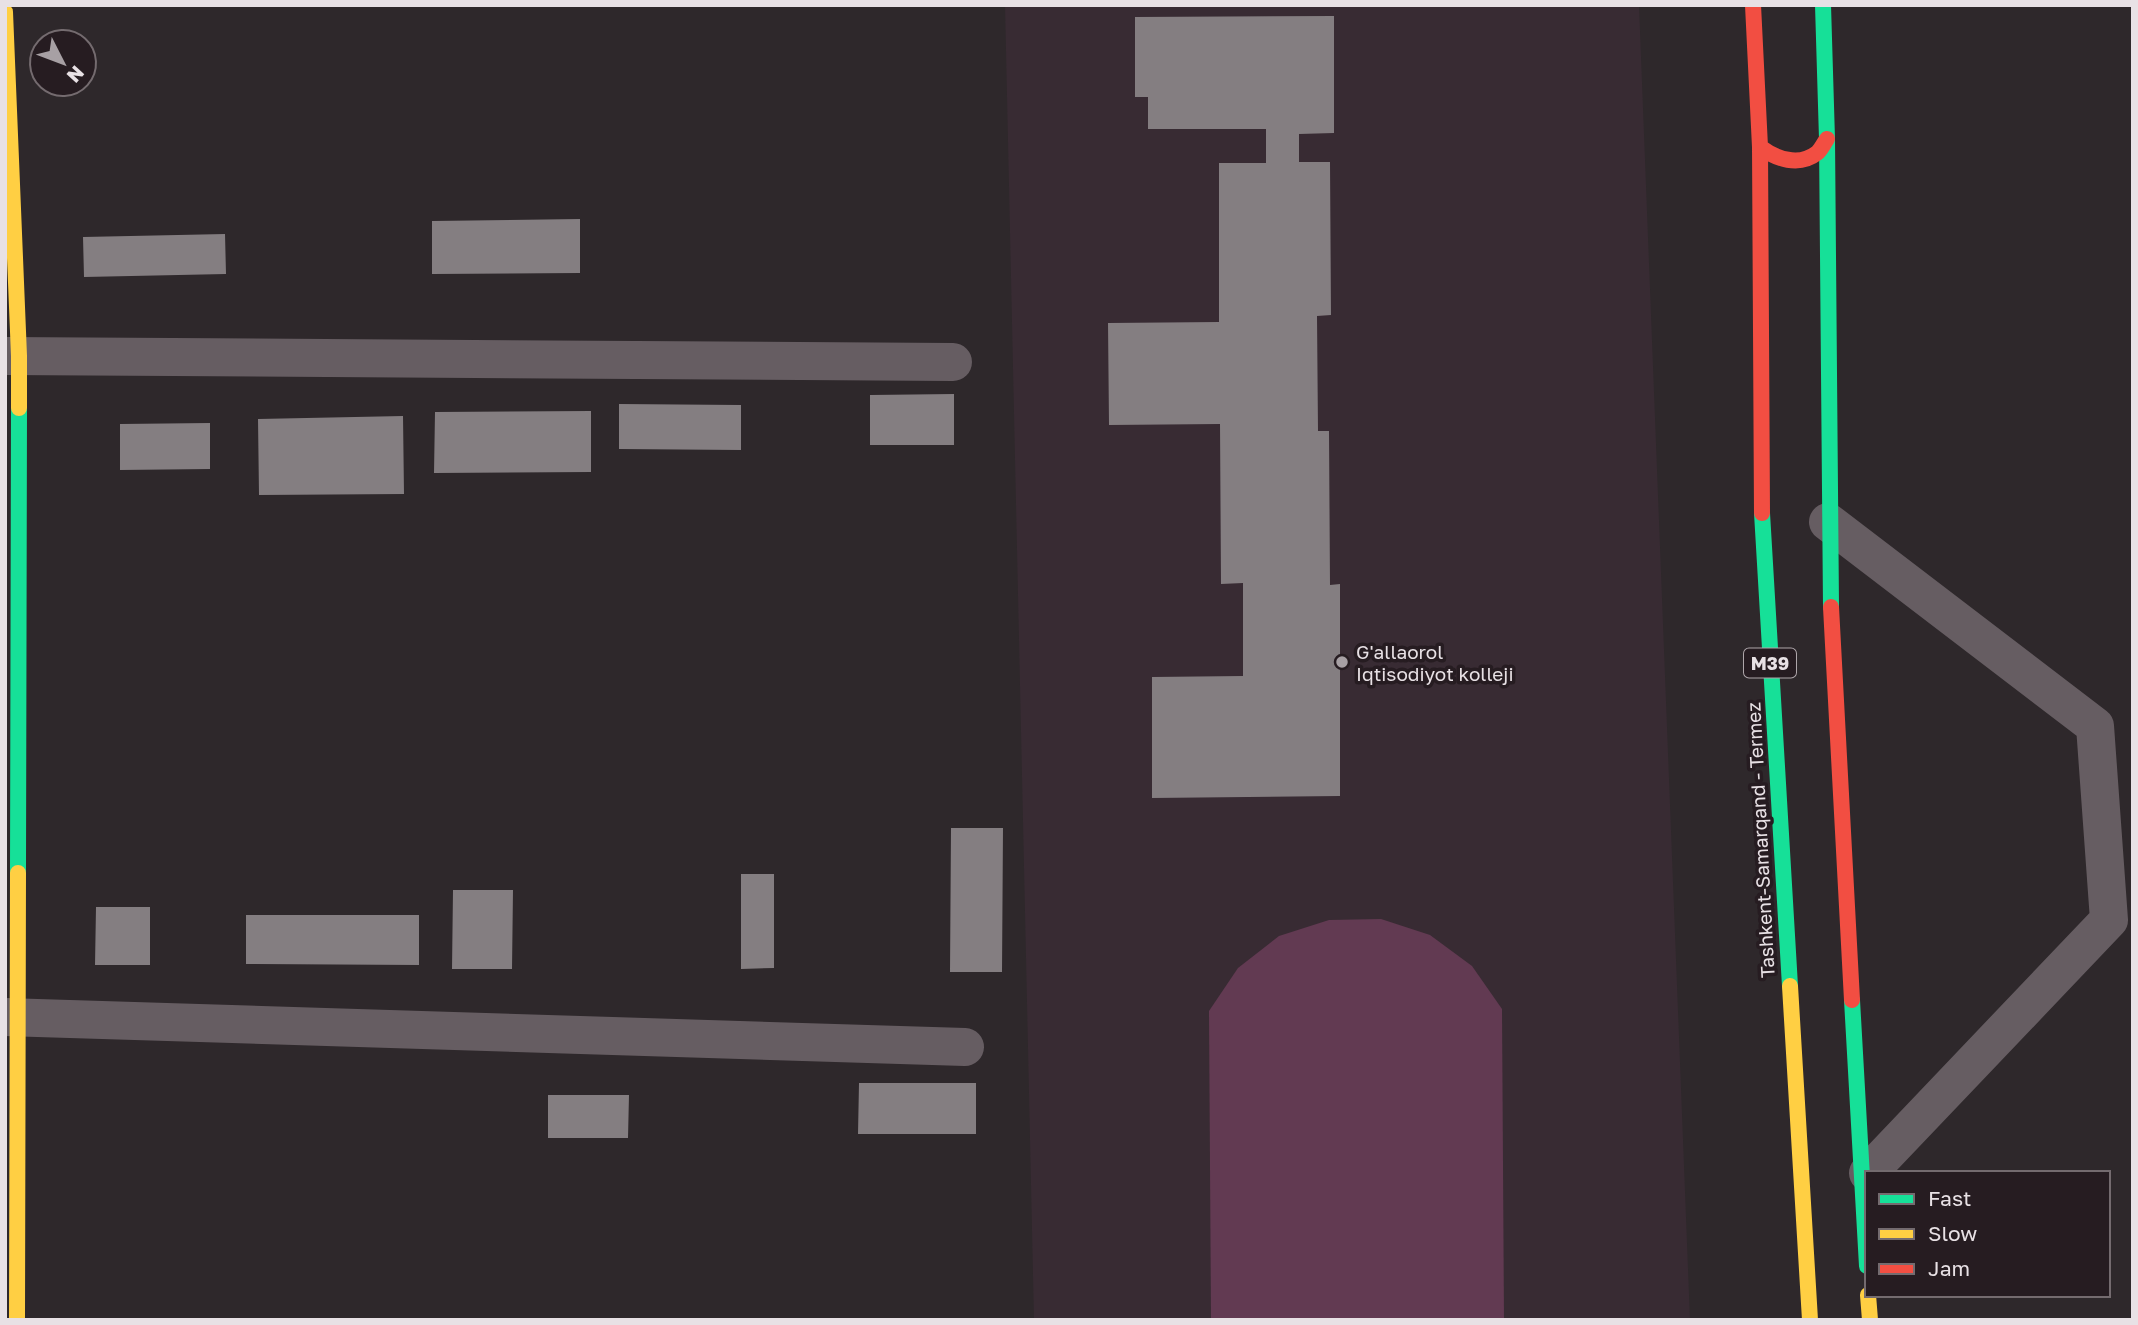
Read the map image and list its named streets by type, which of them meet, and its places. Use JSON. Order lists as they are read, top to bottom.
{
  "streets": {
    "main road": ["M39", "Tashkent-Samarqand - Termez"]
  },
  "places": ["G'allaorol Iqtisodiyot kolleji"],
  "legend": ["Fast", "Slow", "Jam"],
  "north": "bottom right"
}
